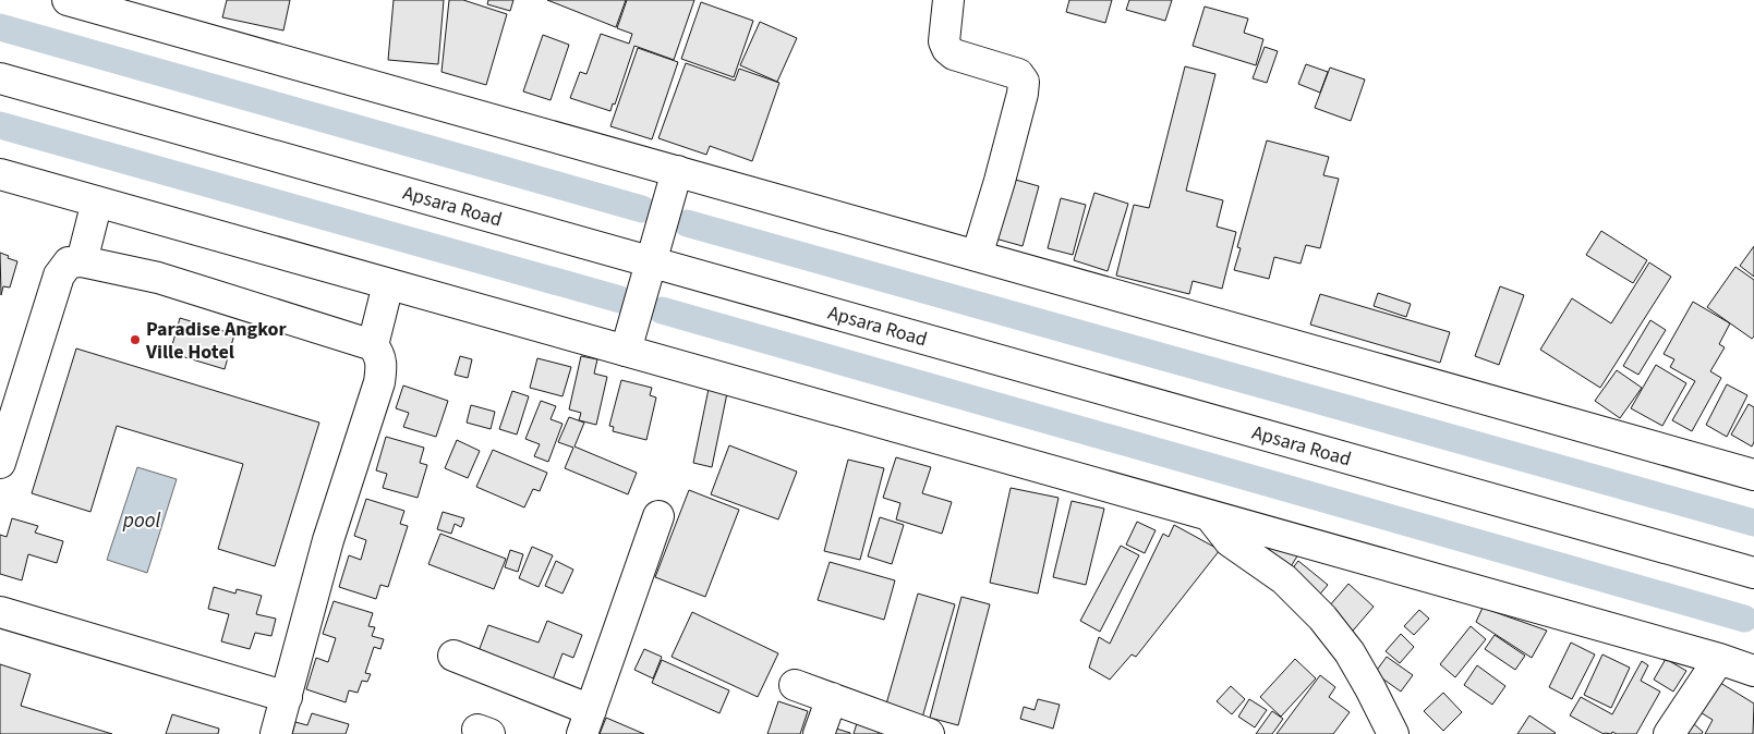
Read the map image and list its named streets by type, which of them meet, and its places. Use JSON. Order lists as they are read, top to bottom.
{
  "streets": {
    "street": ["Apsara Road"]
  },
  "water": ["pool"],
  "places": ["Paradise Angkor Ville Hotel"]
}
